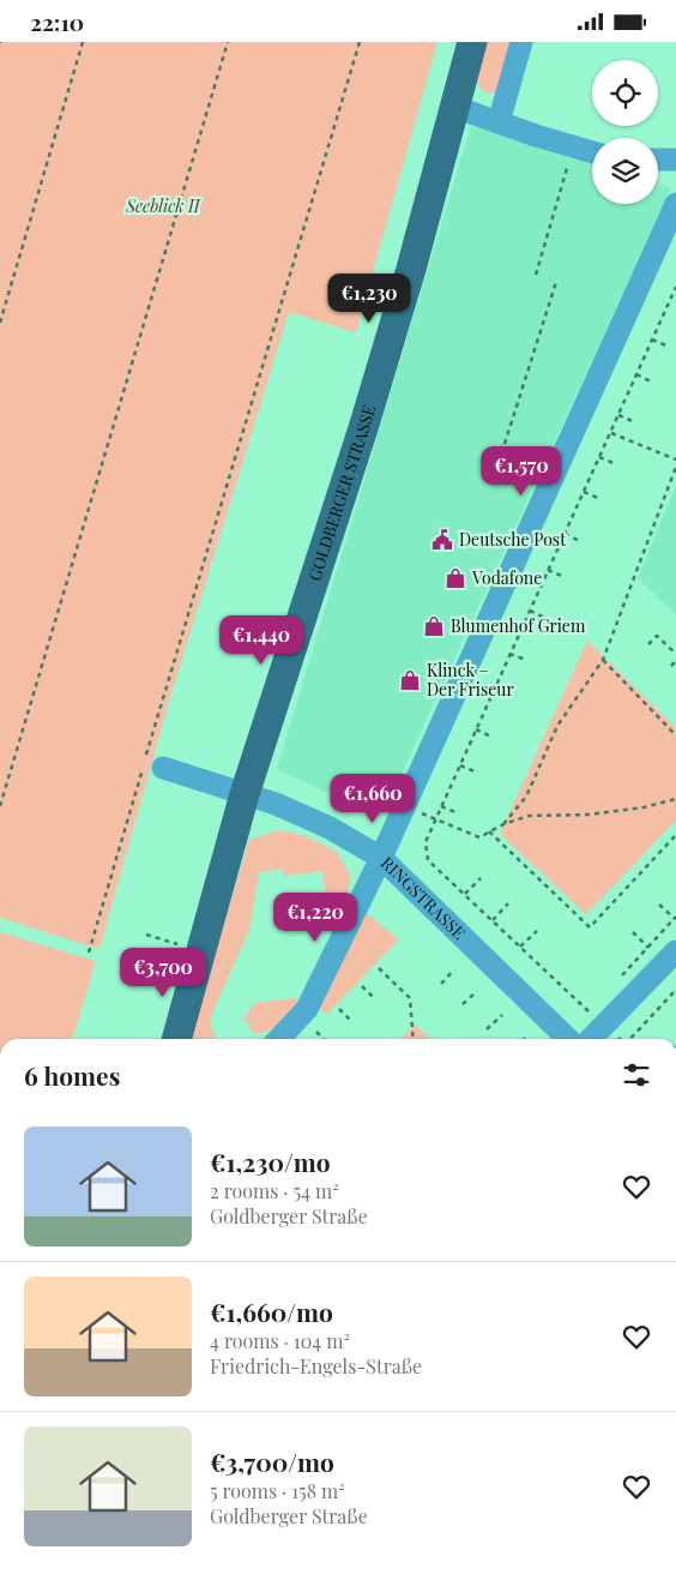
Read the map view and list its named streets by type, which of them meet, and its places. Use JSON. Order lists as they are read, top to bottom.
{
  "streets": {
    "main road": ["GOLDBERGER STRASSE"],
    "street": ["RINGSTRASSE"]
  },
  "crossings": [
    ["GOLDBERGER STRASSE", "RINGSTRASSE"]
  ],
  "parks": ["Seeblick II"],
  "places": {
    "public building": ["Deutsche Post"],
    "shop": ["Vodafone", "Blumenhof Griem", "Klinck – Der Friseur"]
  },
  "page": {
    "status": "22:10",
    "price": [
      "€1,230",
      "€1,570",
      "€1,440",
      "€1,660",
      "€1,220",
      "€3,700"
    ],
    "heading": "6 homes",
    "list": [
      {
        "name": "€1,230/mo",
        "note": "2 rooms · 54 m² · Goldberger Straße"
      },
      {
        "name": "€1,660/mo",
        "note": "4 rooms · 104 m² · Friedrich-Engels-Straße"
      },
      {
        "name": "€3,700/mo",
        "note": "5 rooms · 158 m² · Goldberger Straße"
      }
    ]
  }
}
